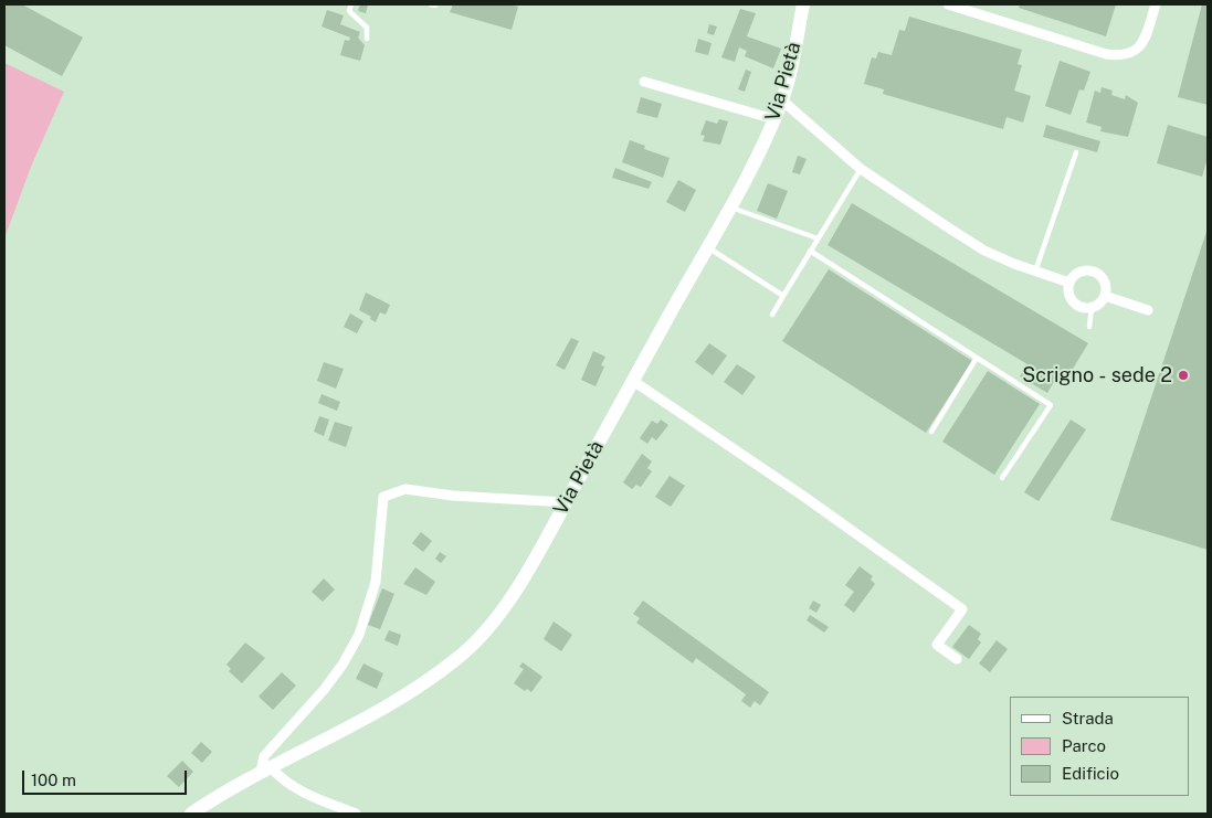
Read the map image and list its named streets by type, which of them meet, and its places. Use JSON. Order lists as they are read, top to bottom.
{
  "streets": {
    "street": ["Via Pietà"]
  },
  "places": ["Scrigno - sede 2"],
  "legend": ["Strada", "Parco", "Edificio"],
  "scale_bar": "100 m"
}
